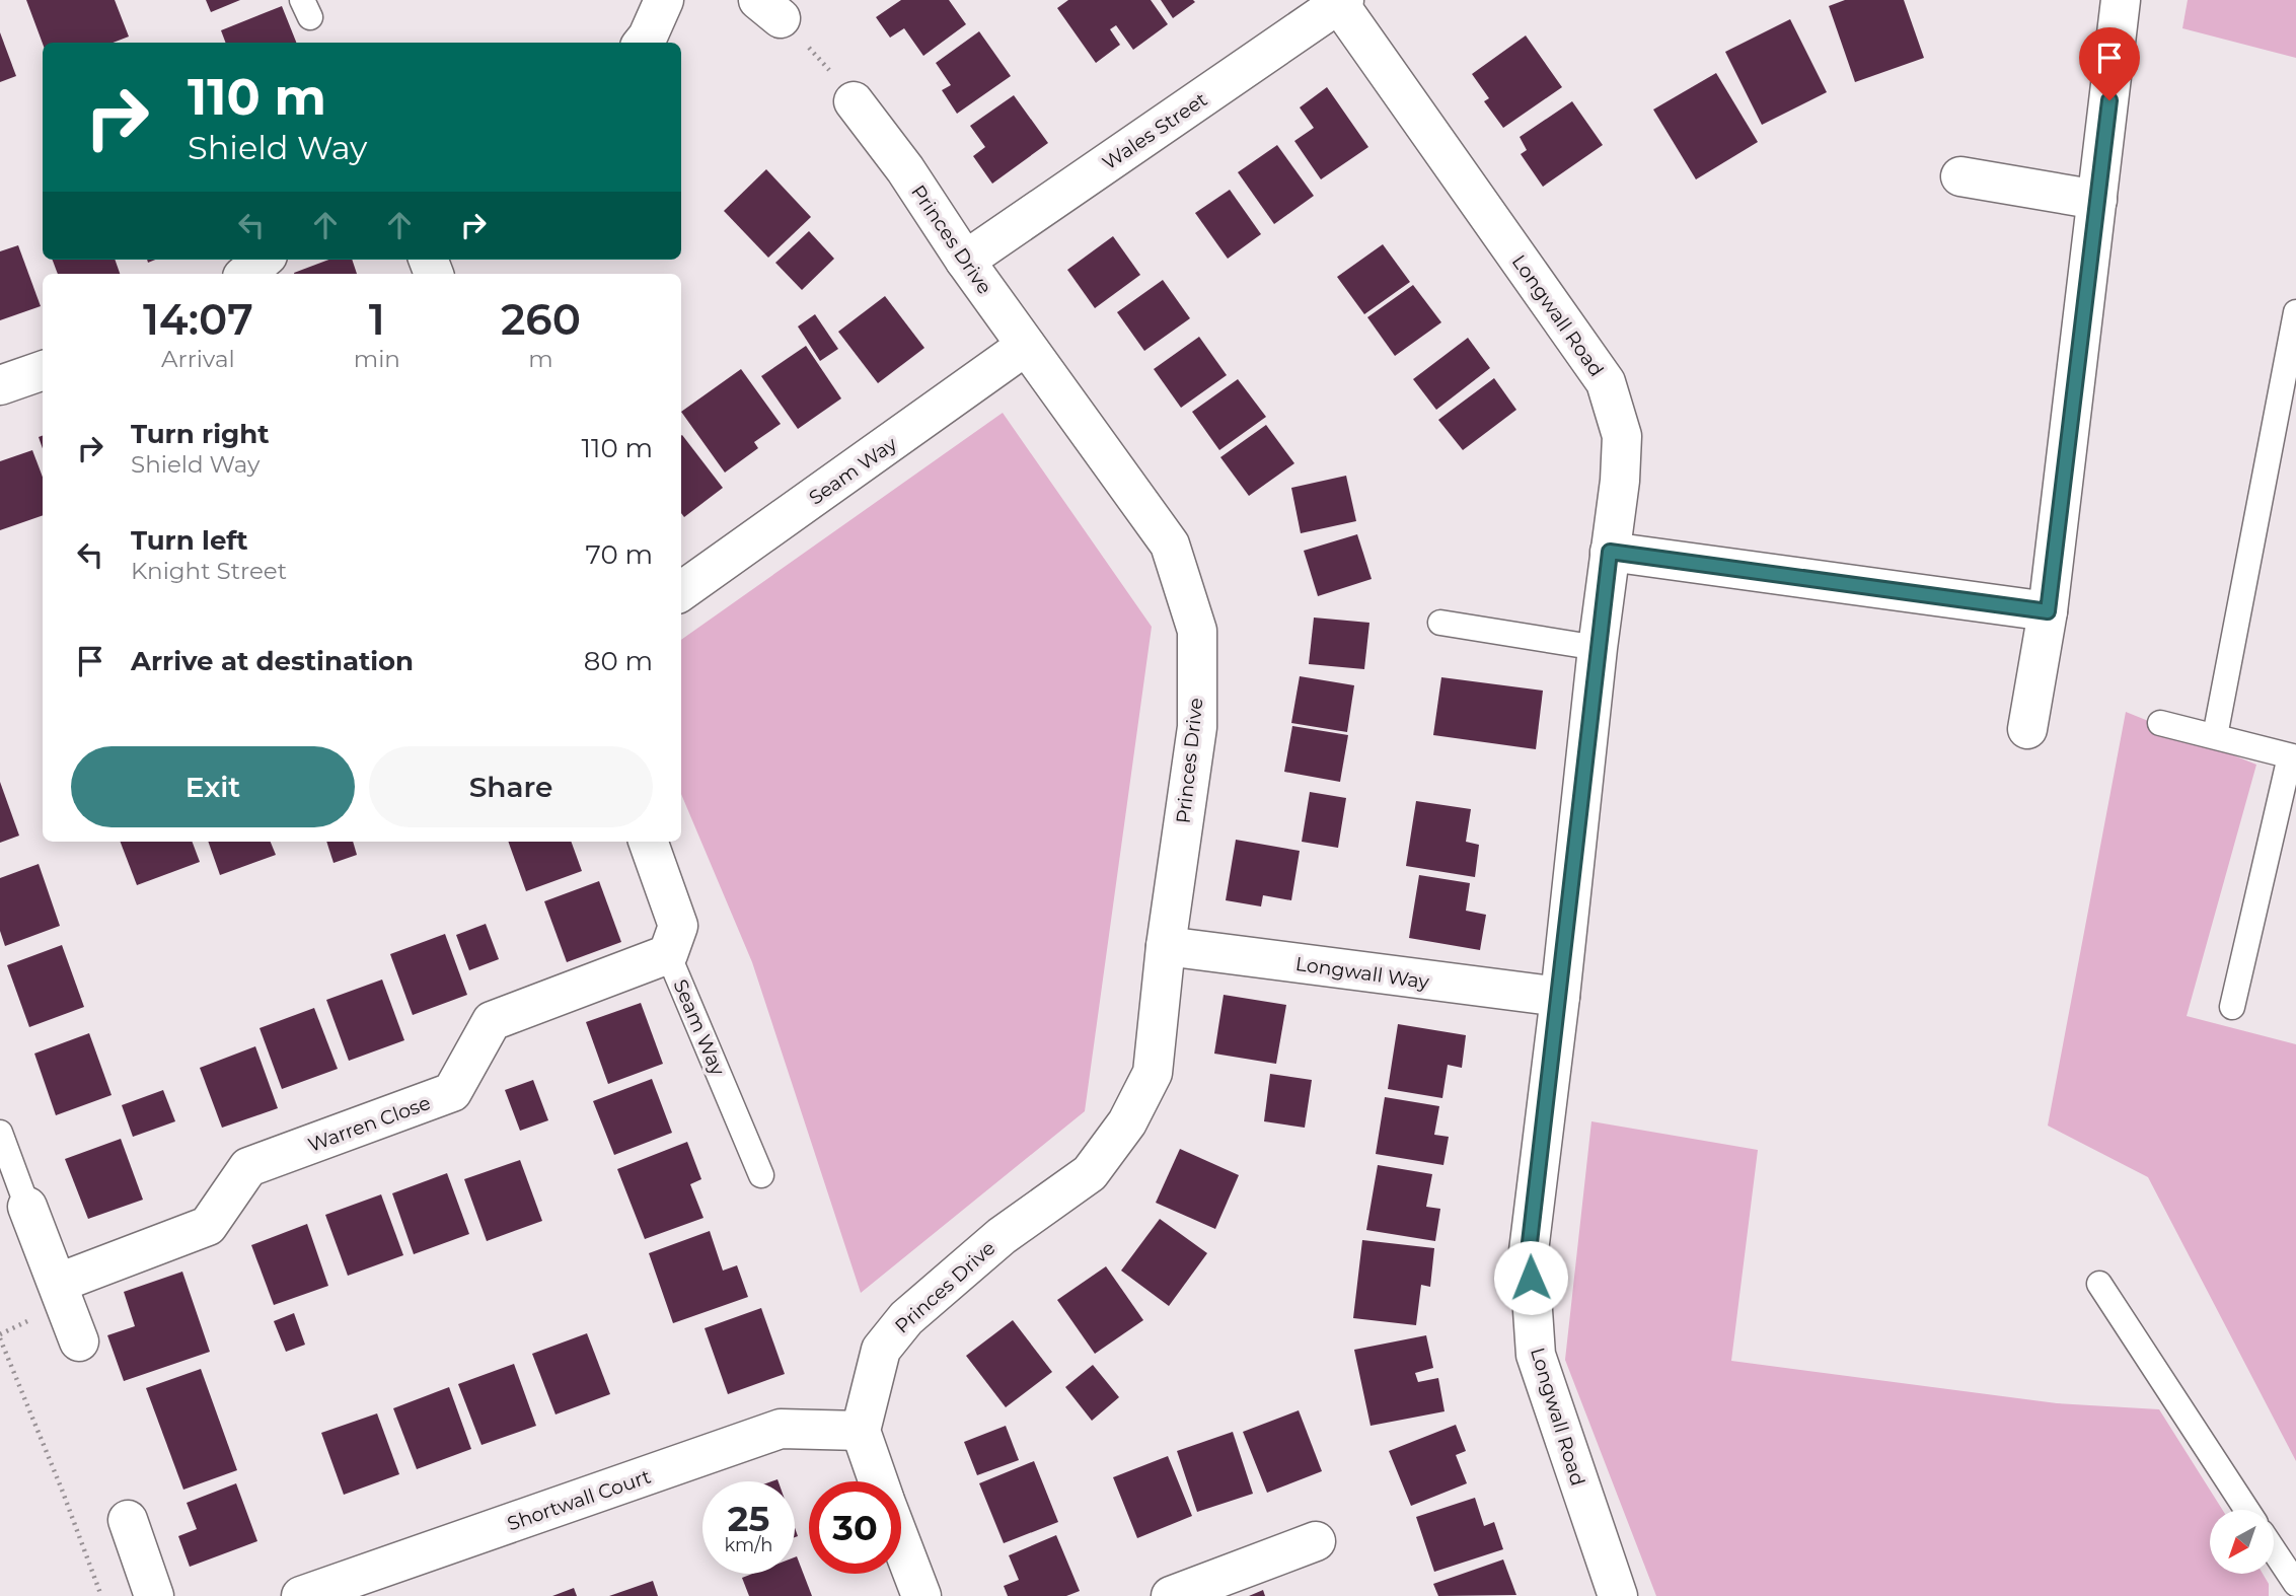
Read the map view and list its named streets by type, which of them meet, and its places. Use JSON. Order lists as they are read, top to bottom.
{
  "streets": {
    "street": [
      "Wales Street",
      "Princes Drive",
      "Longwall Road",
      "Seam Way",
      "Longwall Way",
      "Warren Close",
      "Shortwall Court"
    ]
  },
  "crossings": [
    ["Wales Street", "Princes Drive"],
    ["Wales Street", "Longwall Road"],
    ["Princes Drive", "Seam Way"],
    ["Princes Drive", "Longwall Way"],
    ["Princes Drive", "Shortwall Court"],
    ["Longwall Road", "Longwall Way"],
    ["Seam Way", "Warren Close"]
  ],
  "north": "bottom left",
  "page": {
    "turn": ["110 m", "Shield Way"],
    "eta": [
      "14:07",
      "Arrival",
      "1",
      "min",
      "260",
      "m"
    ],
    "list": [
      {
        "name": "Turn right",
        "note": "Shield Way",
        "value": "110 m"
      },
      {
        "name": "Turn left",
        "note": "Knight Street",
        "value": "70 m"
      },
      {
        "name": "Arrive at destination",
        "value": "80 m"
      }
    ],
    "buttons": ["Exit", "Share"],
    "speed": "25 km/h",
    "limit": "30"
  }
}
